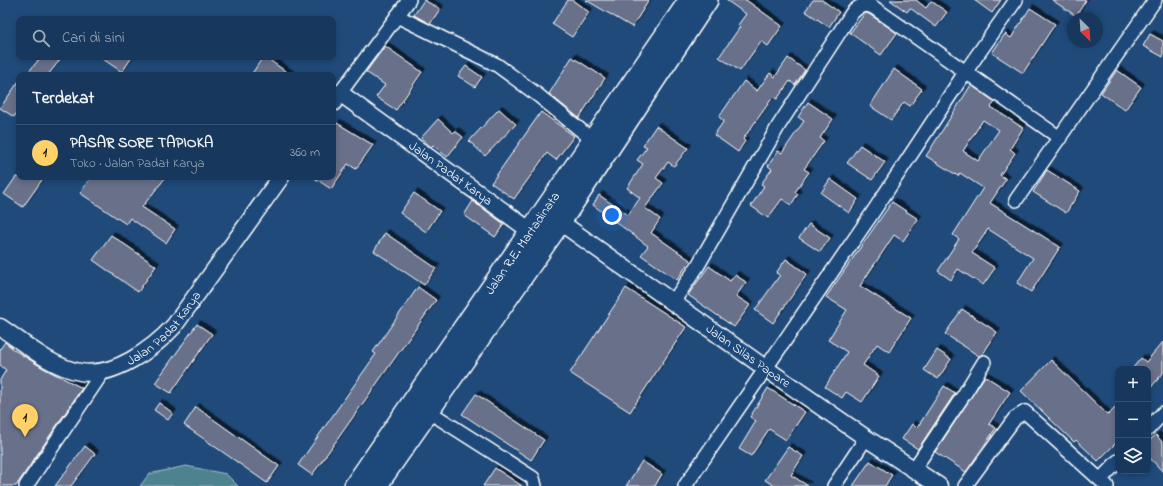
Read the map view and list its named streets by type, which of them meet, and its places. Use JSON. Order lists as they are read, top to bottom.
{
  "streets": {
    "highway": ["Jalan R.E. Martadinata"],
    "street": ["Jalan Padat Karya", "Jalan Silas Papare"]
  },
  "crossings": [
    ["Jalan Padat Karya", "Jalan R.E. Martadinata"],
    ["Jalan R.E. Martadinata", "Jalan Silas Papare"]
  ],
  "north": "bottom right",
  "page": {
    "search": "Cari di sini",
    "heading": "Terdekat",
    "list": [
      {
        "mark": "1",
        "name": "PASAR SORE TAPIOKA",
        "note": "Toko · Jalan Padat Karya",
        "value": "360 m"
      }
    ],
    "map_buttons": ["+", "−"],
    "pins": "1"
  }
}
